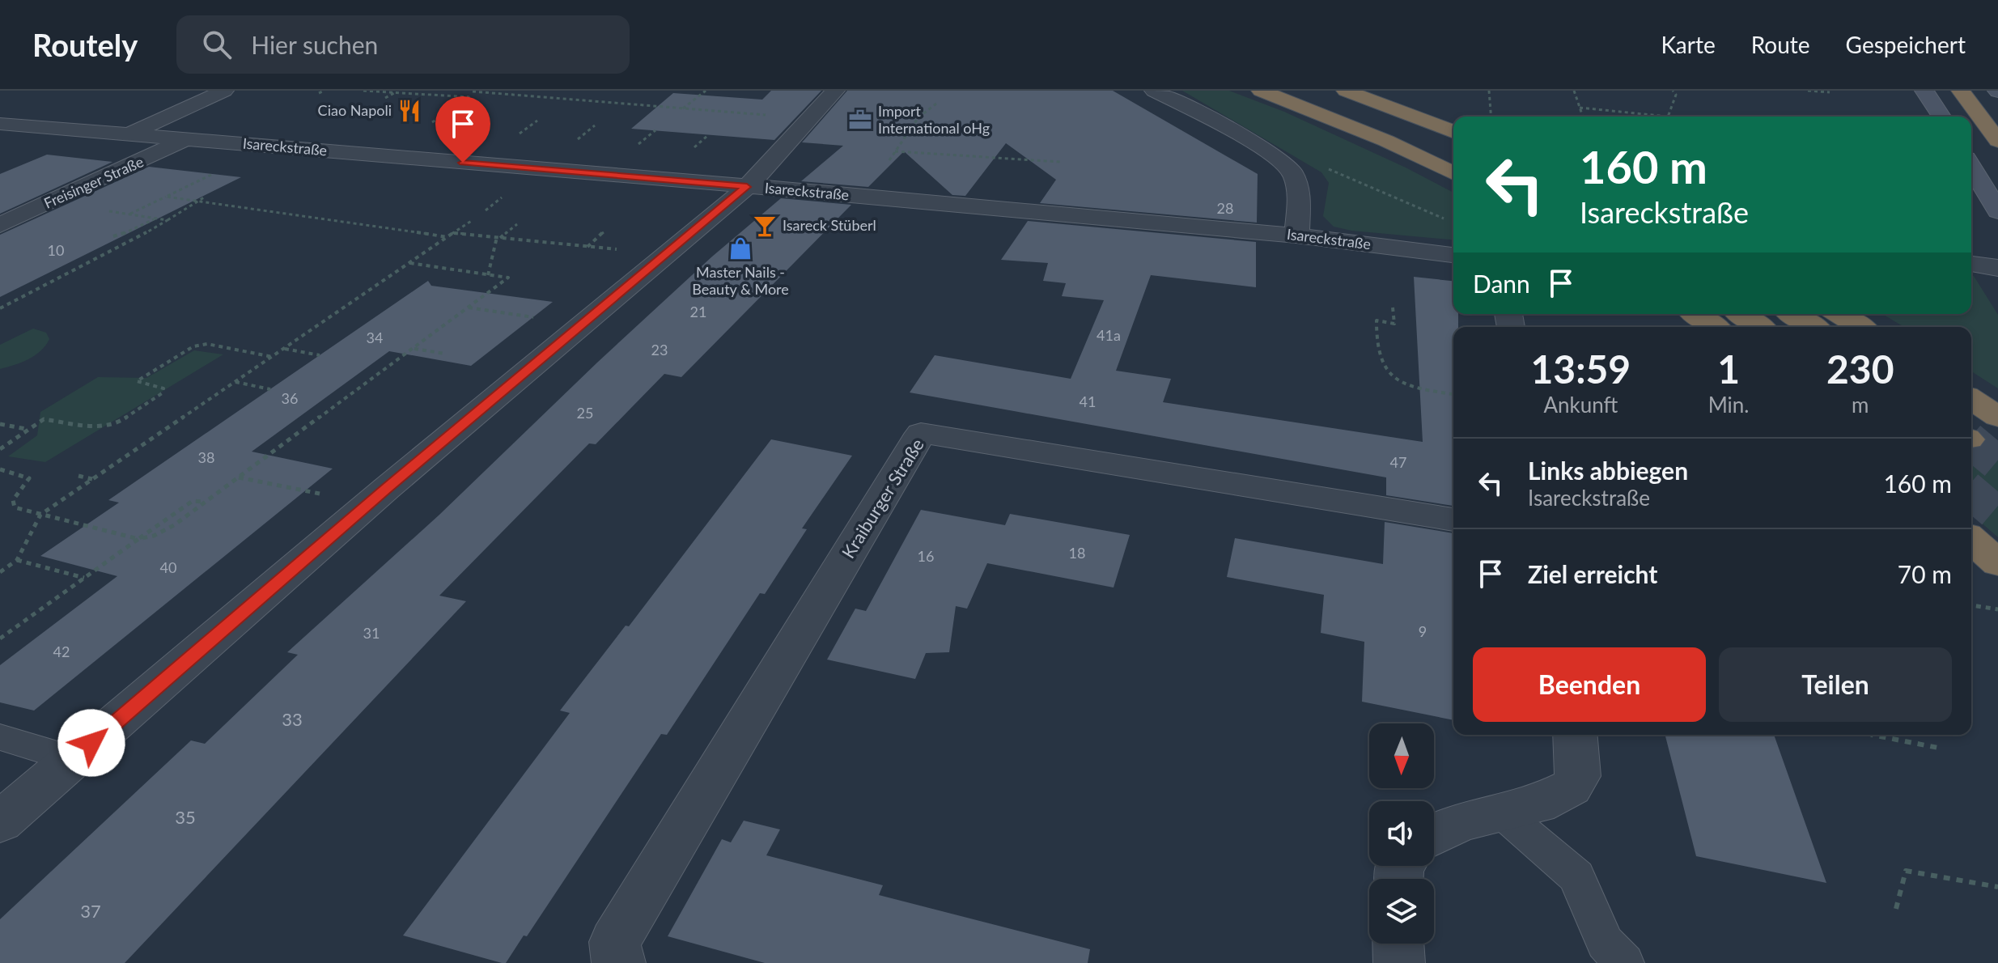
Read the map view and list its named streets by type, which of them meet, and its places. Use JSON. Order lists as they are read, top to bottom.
{
  "streets": {
    "street": ["Isareckstraße", "Freisinger Straße", "Kraiburger Straße"]
  },
  "crossings": [
    ["Isareckstraße", "Freisinger Straße"]
  ],
  "places": {
    "restaurant": ["Ciao Napoli"],
    "office": ["Import International oHg"],
    "bar": ["Isareck Stüberl"],
    "shop": ["Master Nails - Beauty & More"]
  },
  "house_numbers": [
    "28",
    "10",
    "21",
    "41a",
    "34",
    "23",
    "36",
    "41",
    "25",
    "38",
    "47",
    "18",
    "16",
    "40",
    "9",
    "31",
    "42",
    "33",
    "35",
    "37"
  ],
  "north": "bottom",
  "page": {
    "header": "Routely",
    "search": "Hier suchen",
    "nav": ["Karte", "Route", "Gespeichert"],
    "turn": ["160 m", "Isareckstraße"],
    "then": "Dann",
    "eta": [
      "13:59",
      "Ankunft",
      "1",
      "Min.",
      "230",
      "m"
    ],
    "list": [
      {
        "name": "Links abbiegen",
        "note": "Isareckstraße",
        "value": "160 m"
      },
      {
        "name": "Ziel erreicht",
        "value": "70 m"
      }
    ],
    "buttons": ["Beenden", "Teilen"]
  }
}
